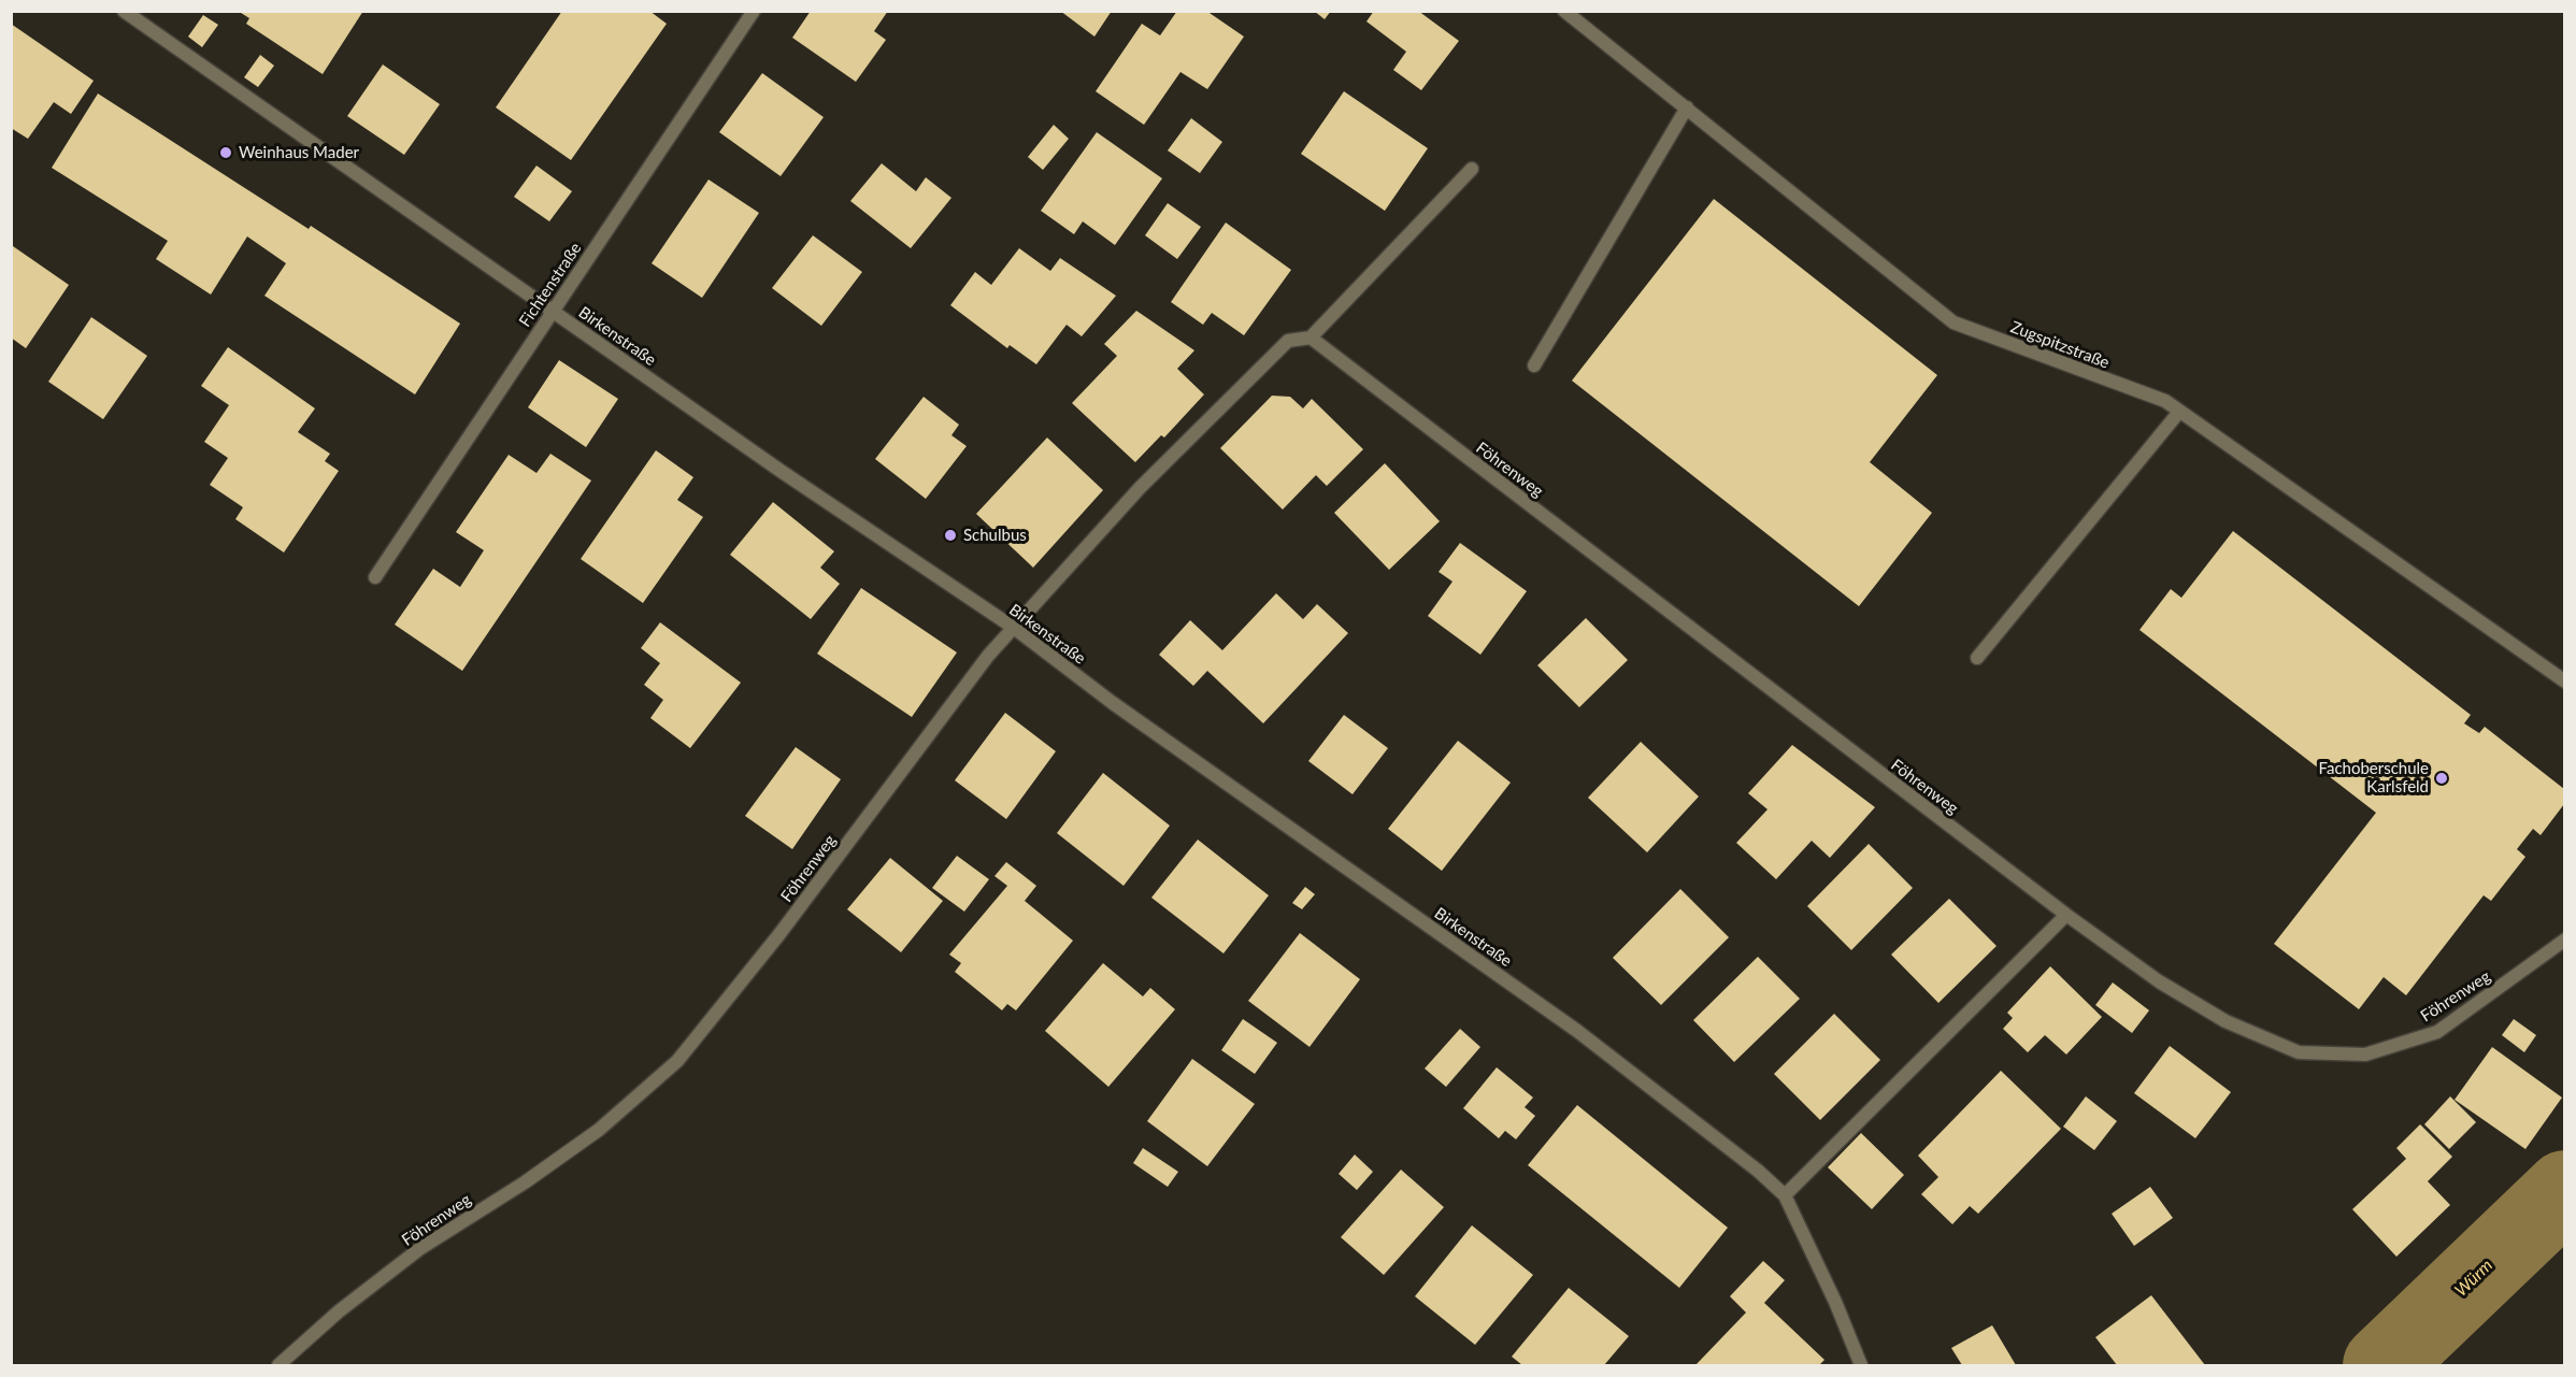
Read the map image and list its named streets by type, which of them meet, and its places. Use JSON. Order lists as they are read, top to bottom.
{
  "streets": {
    "street": [
      "Fichtenstraße",
      "Birkenstraße",
      "Zugspitzstraße",
      "Föhrenweg"
    ]
  },
  "crossings": [
    ["Fichtenstraße", "Birkenstraße"],
    ["Birkenstraße", "Föhrenweg"]
  ],
  "water": ["Würm"],
  "places": ["Weinhaus Mader", "Schulbus", "Fachoberschule Karlsfeld"]
}
